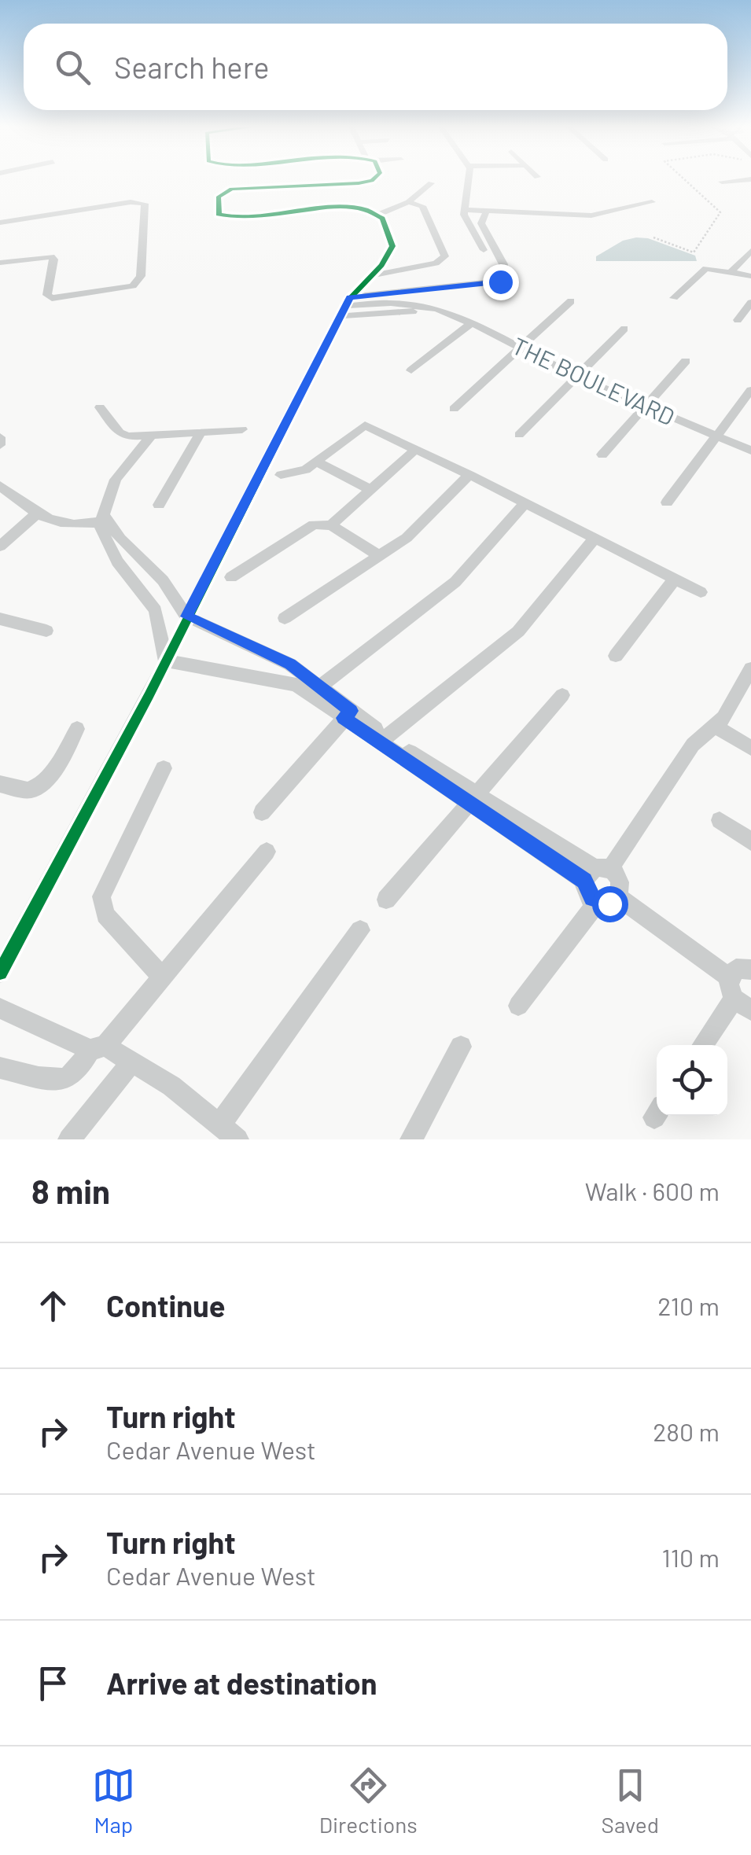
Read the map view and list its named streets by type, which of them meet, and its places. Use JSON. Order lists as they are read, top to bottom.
{
  "streets": {
    "street": ["THE BOULEVARD"]
  },
  "page": {
    "search": "Search here",
    "heading": ["8 min", "Walk · 600 m"],
    "list": [
      ["Continue", "210 m"],
      ["Turn right", "Cedar Avenue West", "280 m"],
      ["Turn right", "Cedar Avenue West", "110 m"],
      "Arrive at destination"
    ],
    "nav": ["Map", "Directions", "Saved"]
  }
}
